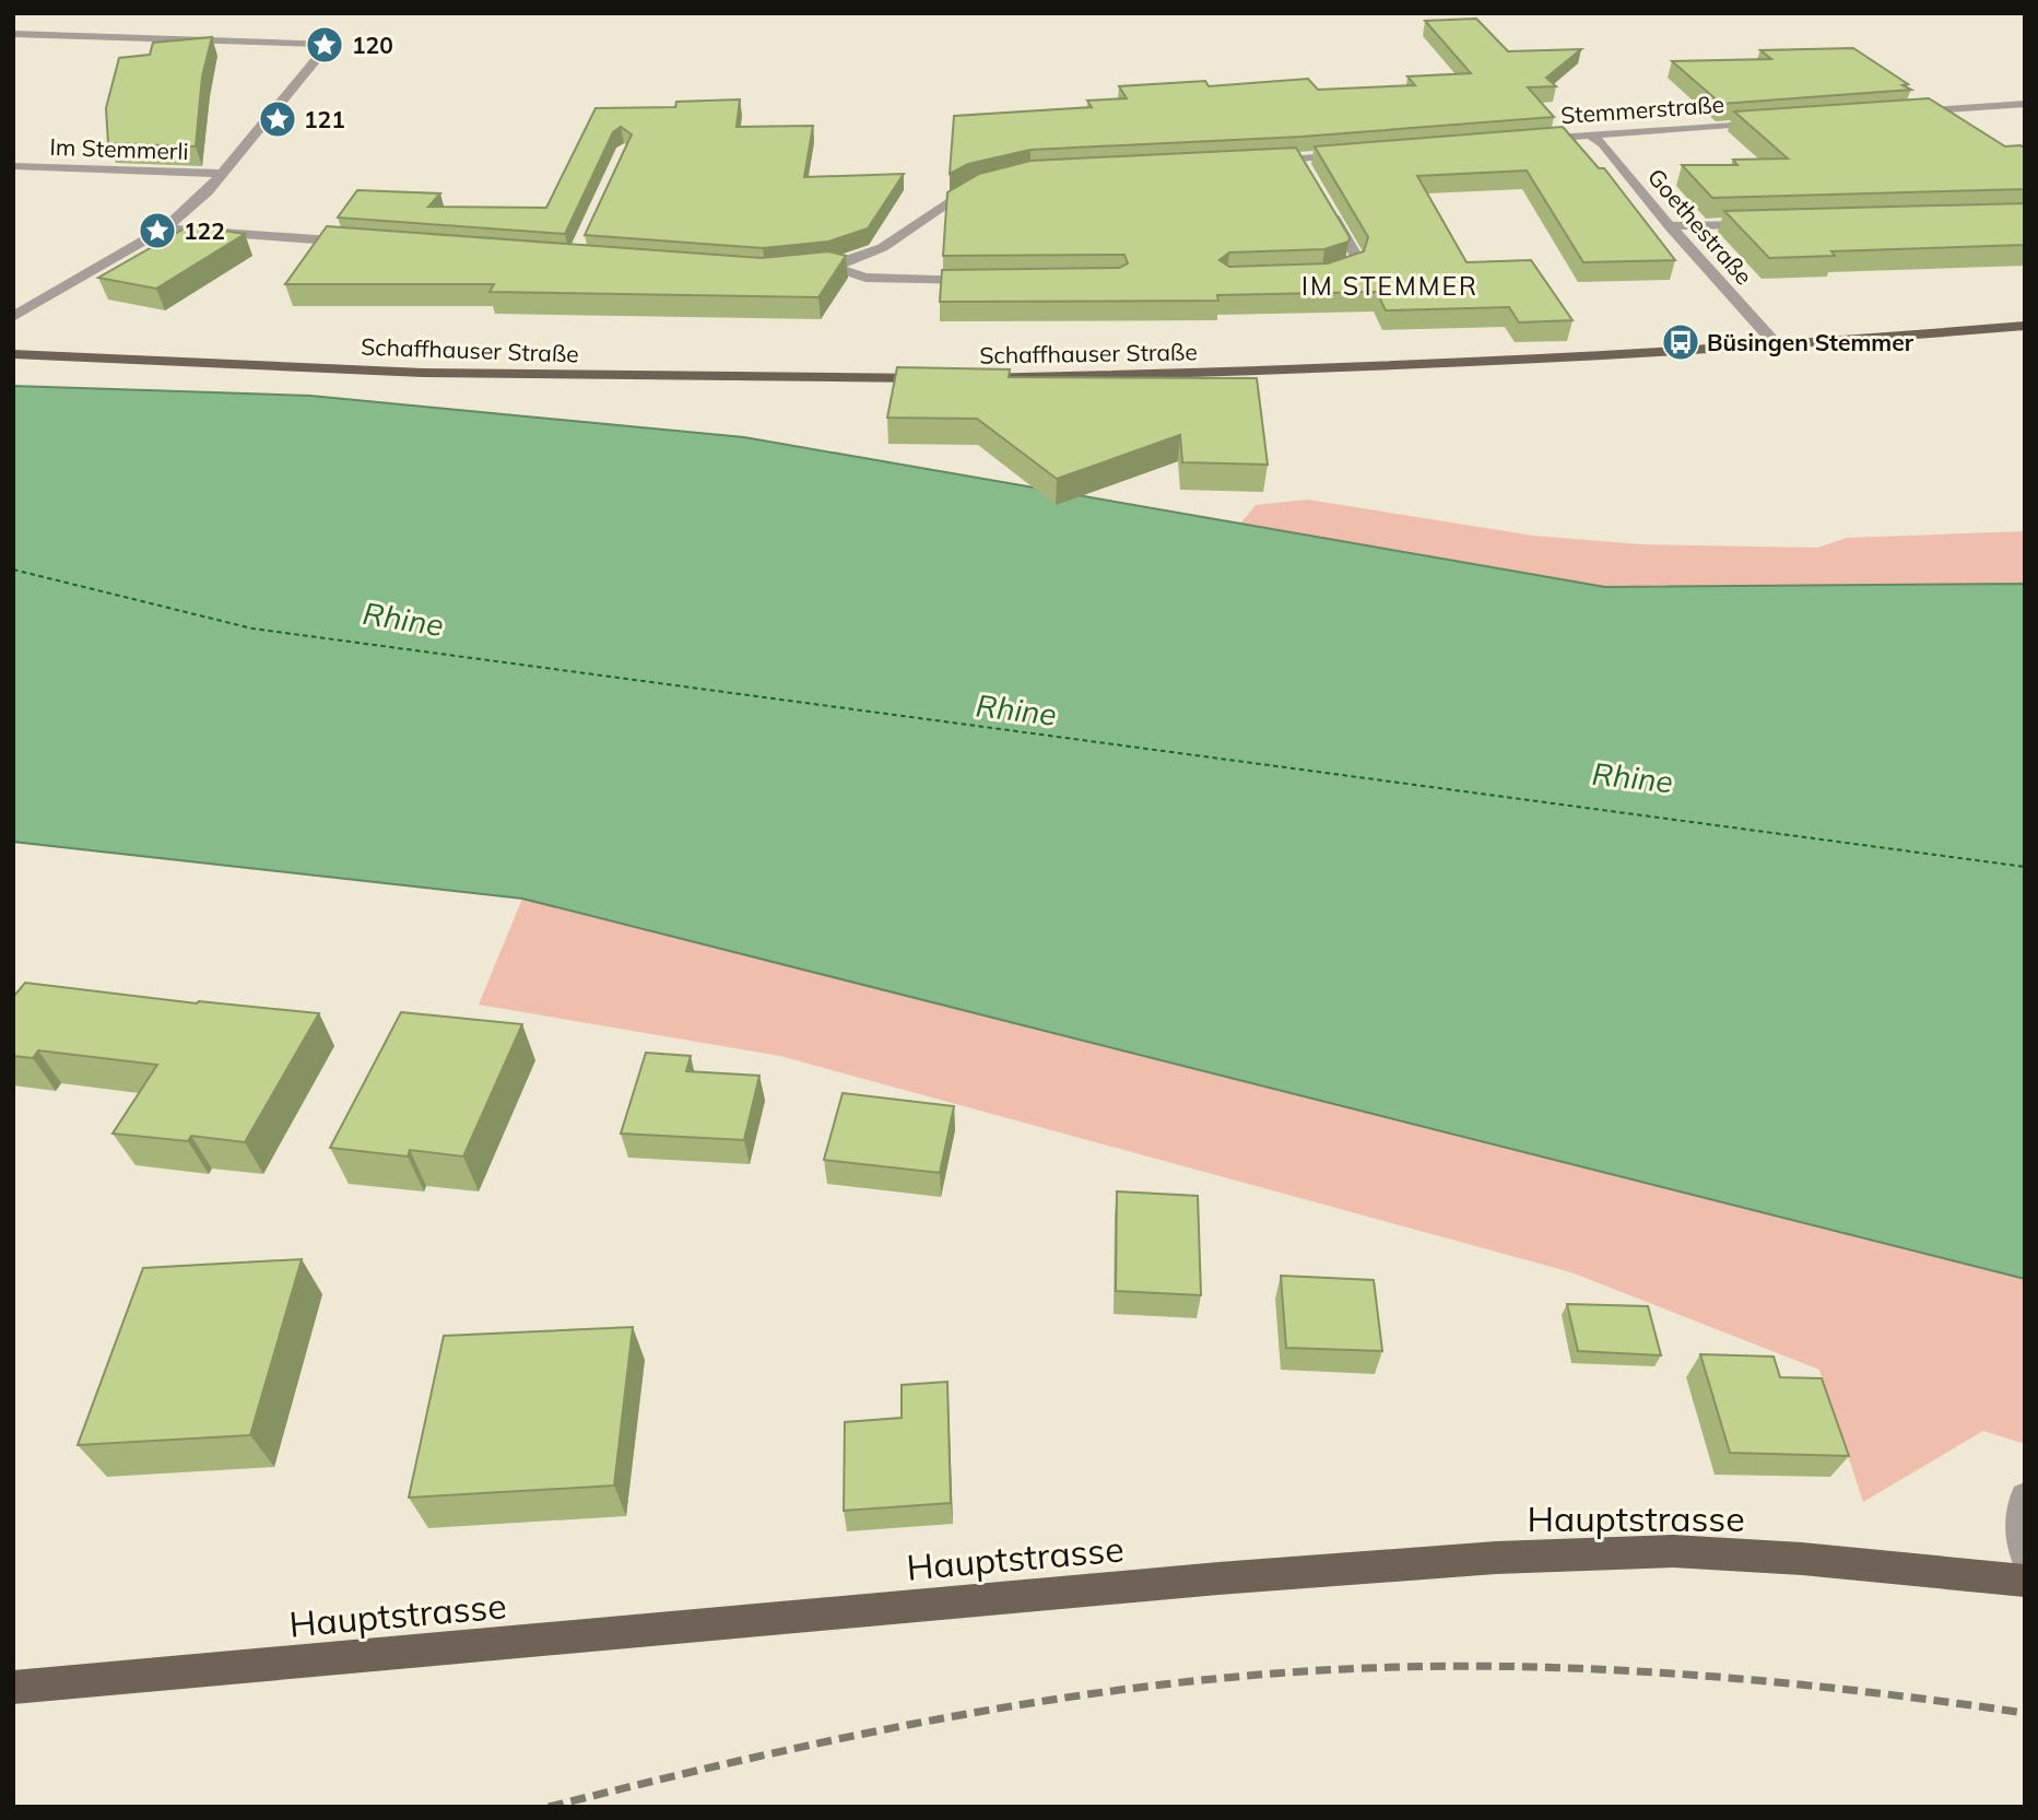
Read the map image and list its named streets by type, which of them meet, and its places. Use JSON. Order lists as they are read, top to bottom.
{
  "streets": {
    "main road": ["Schaffhauser Straße", "Hauptstrasse"],
    "street": ["Stemmerstraße", "Im Stemmerli", "Goethestraße"]
  },
  "crossings": [
    ["Stemmerstraße", "Goethestraße"],
    ["Goethestraße", "Schaffhauser Straße"]
  ],
  "districts": ["IM STEMMER"],
  "water": ["Rhine"],
  "places": {
    "place": ["120", "121", "122"],
    "bus stop": ["Büsingen Stemmer"]
  }
}
